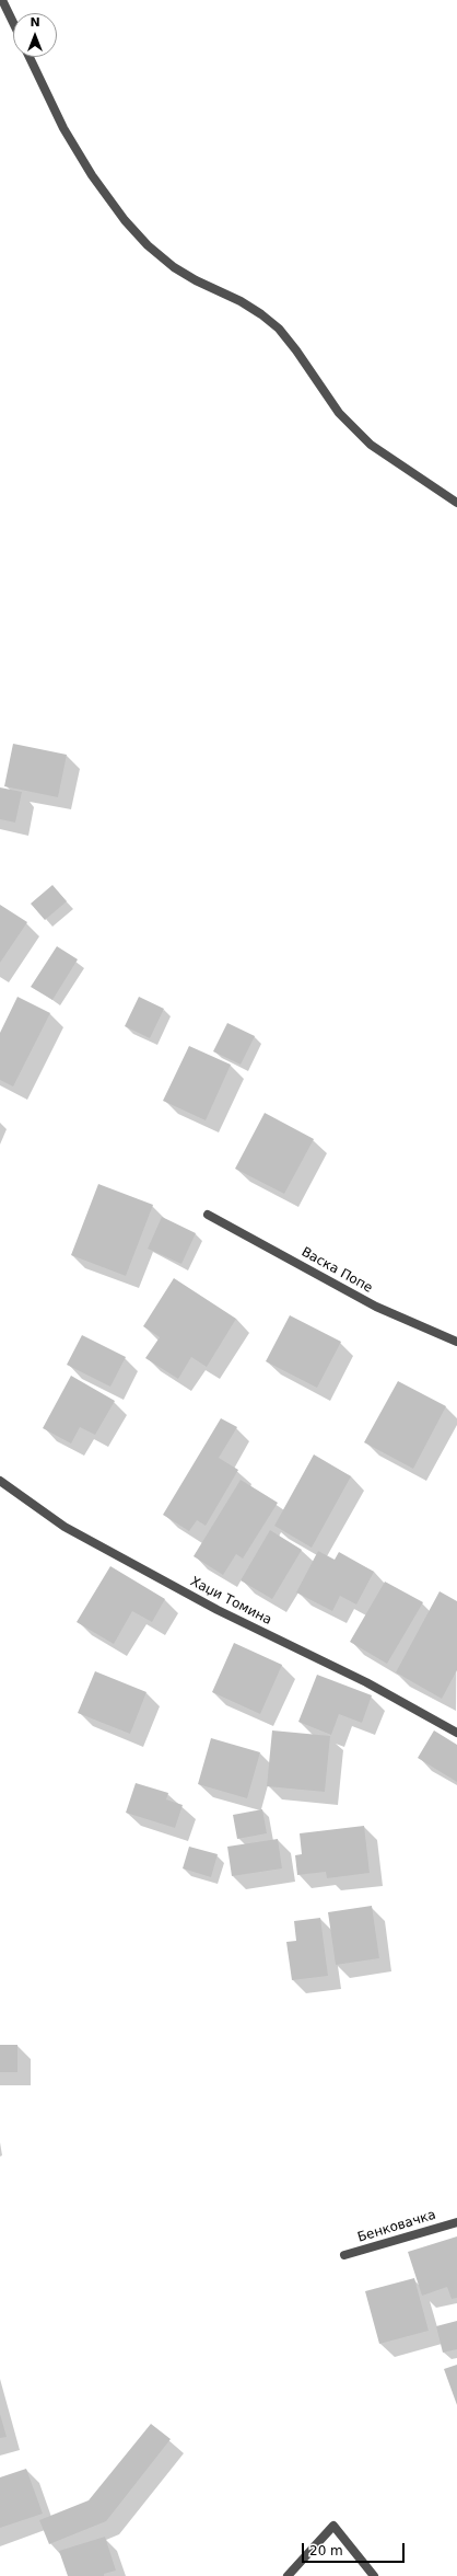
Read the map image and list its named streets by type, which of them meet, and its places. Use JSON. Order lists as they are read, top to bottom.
{
  "streets": {
    "street": ["Васка Попе", "Хаџи Томина", "Бенковачка"]
  },
  "scale_bar": "20 m",
  "north": "top"
}
